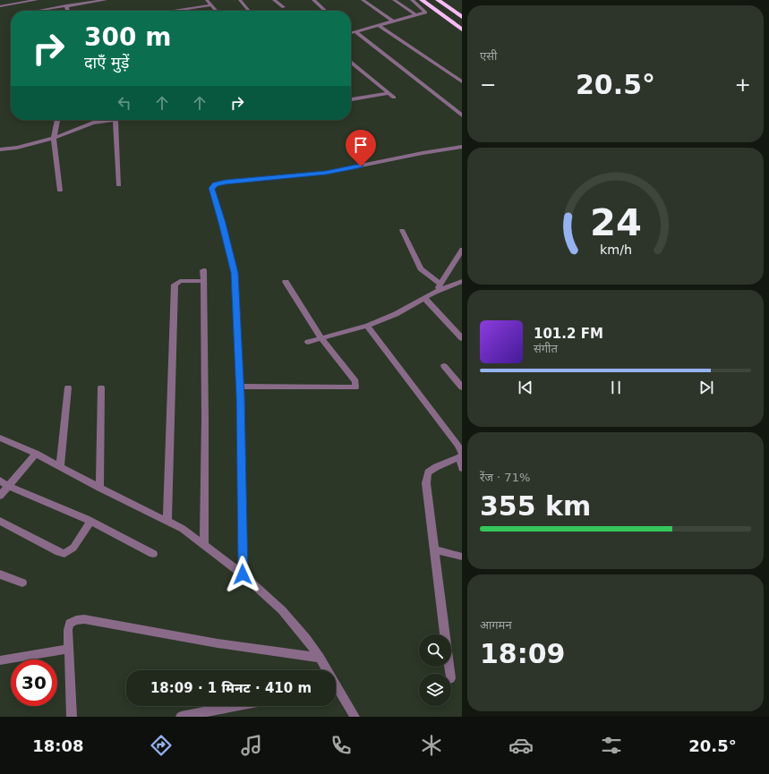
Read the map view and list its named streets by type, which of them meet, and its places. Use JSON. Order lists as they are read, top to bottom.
{
  "page": {
    "tile": [
      "एसी",
      ["रेंज · 71%", "355 km"],
      ["आगमन", "18:09"]
    ],
    "turn": ["300 m", "दाएँ मुड़ें"],
    "heat": ["−", "20.5°", "+"],
    "song": ["101.2 FM", "संगीत"],
    "limit": "30",
    "trip": "18:09 · 1 मिनट · 410 m",
    "tabs": ["18:08", "20.5°"],
    "gauge": ["24", "km/h"]
  }
}
